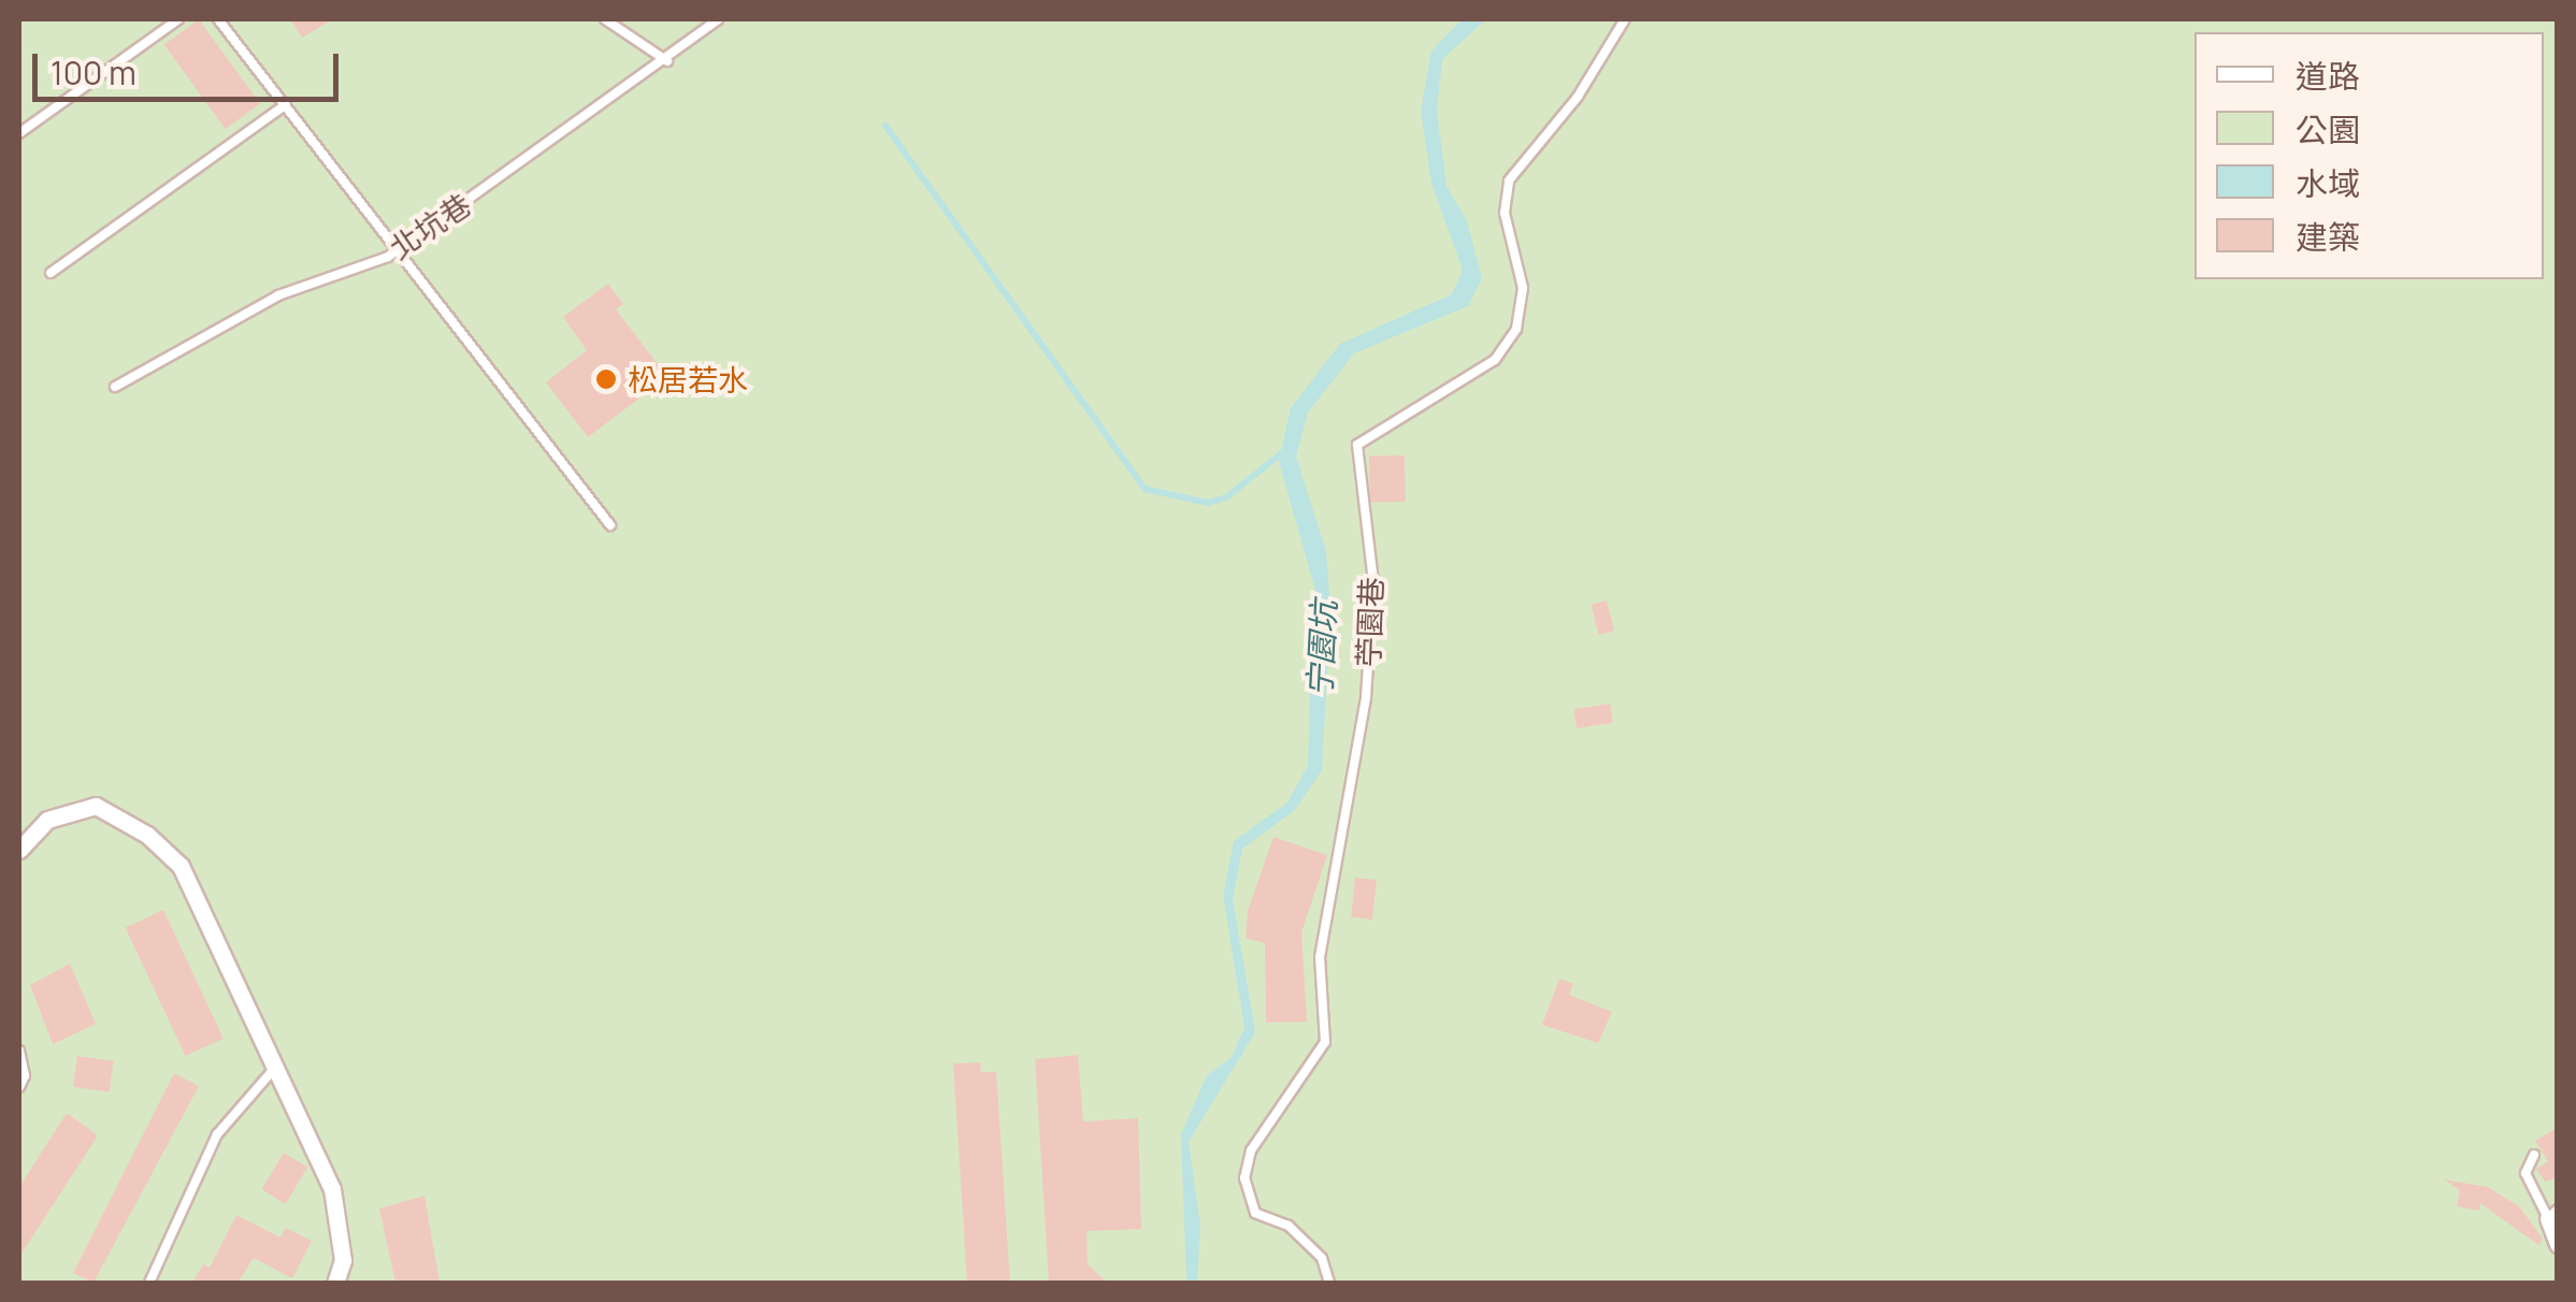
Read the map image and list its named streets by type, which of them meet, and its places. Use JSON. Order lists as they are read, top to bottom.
{
  "streets": {
    "lane": ["北坑巷", "苧園巷"]
  },
  "water": ["宁園坑"],
  "places": ["松居若水"],
  "legend": [
    "道路",
    "公園",
    "水域",
    "建築"
  ],
  "scale_bar": "100 m"
}
